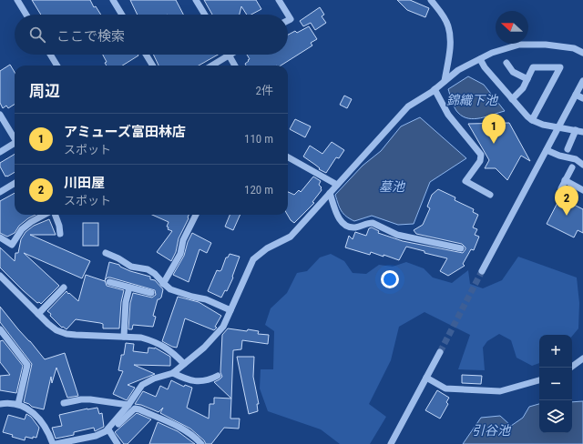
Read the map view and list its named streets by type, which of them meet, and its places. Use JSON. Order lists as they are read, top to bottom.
{
  "water": ["錦織下池", "墓池", "引谷池"],
  "north": "left",
  "page": {
    "search": "ここで検索",
    "heading": ["周辺", "2件"],
    "list": [
      {
        "mark": "1",
        "name": "アミューズ富田林店",
        "note": "スポット",
        "value": "110 m"
      },
      {
        "mark": "2",
        "name": "川田屋",
        "note": "スポット",
        "value": "120 m"
      }
    ],
    "pins": ["1", "2"],
    "map_buttons": ["+", "−"]
  }
}
